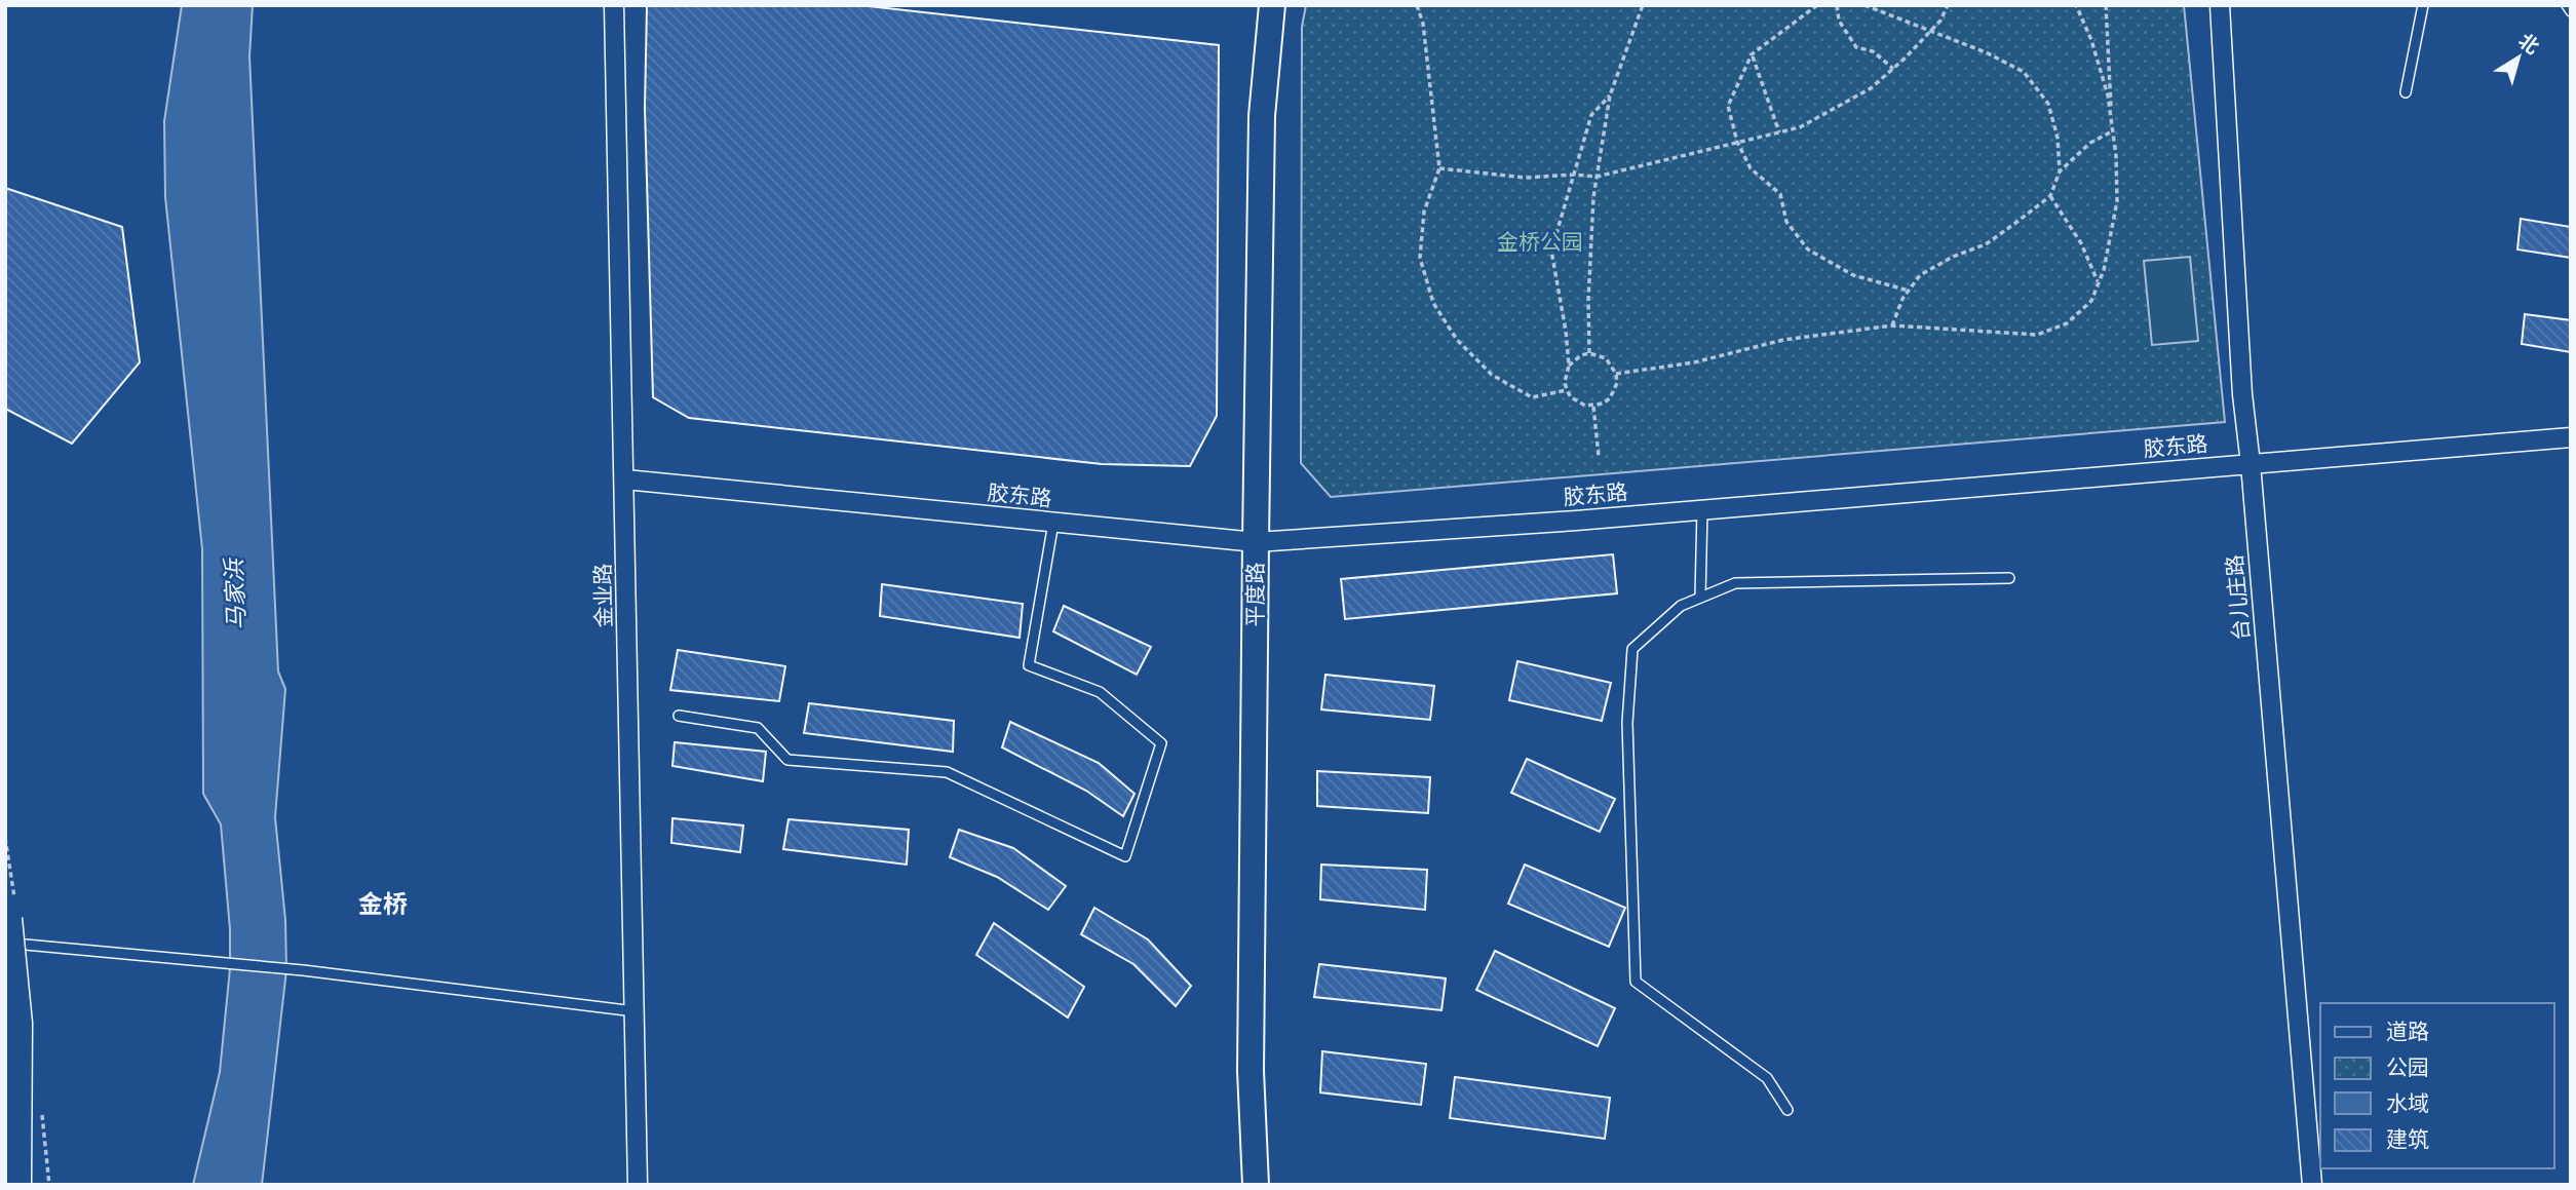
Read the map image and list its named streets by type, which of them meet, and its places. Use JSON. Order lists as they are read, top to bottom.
{
  "streets": {
    "street": [
      "胶东路",
      "平度路",
      "金业路",
      "台儿庄路"
    ]
  },
  "crossings": [
    ["胶东路", "平度路"],
    ["胶东路", "金业路"],
    ["胶东路", "台儿庄路"]
  ],
  "districts": ["金桥"],
  "water": ["马家浜"],
  "parks": ["金桥公园"],
  "legend": [
    "道路",
    "公园",
    "水域",
    "建筑"
  ],
  "north": "top right"
}
